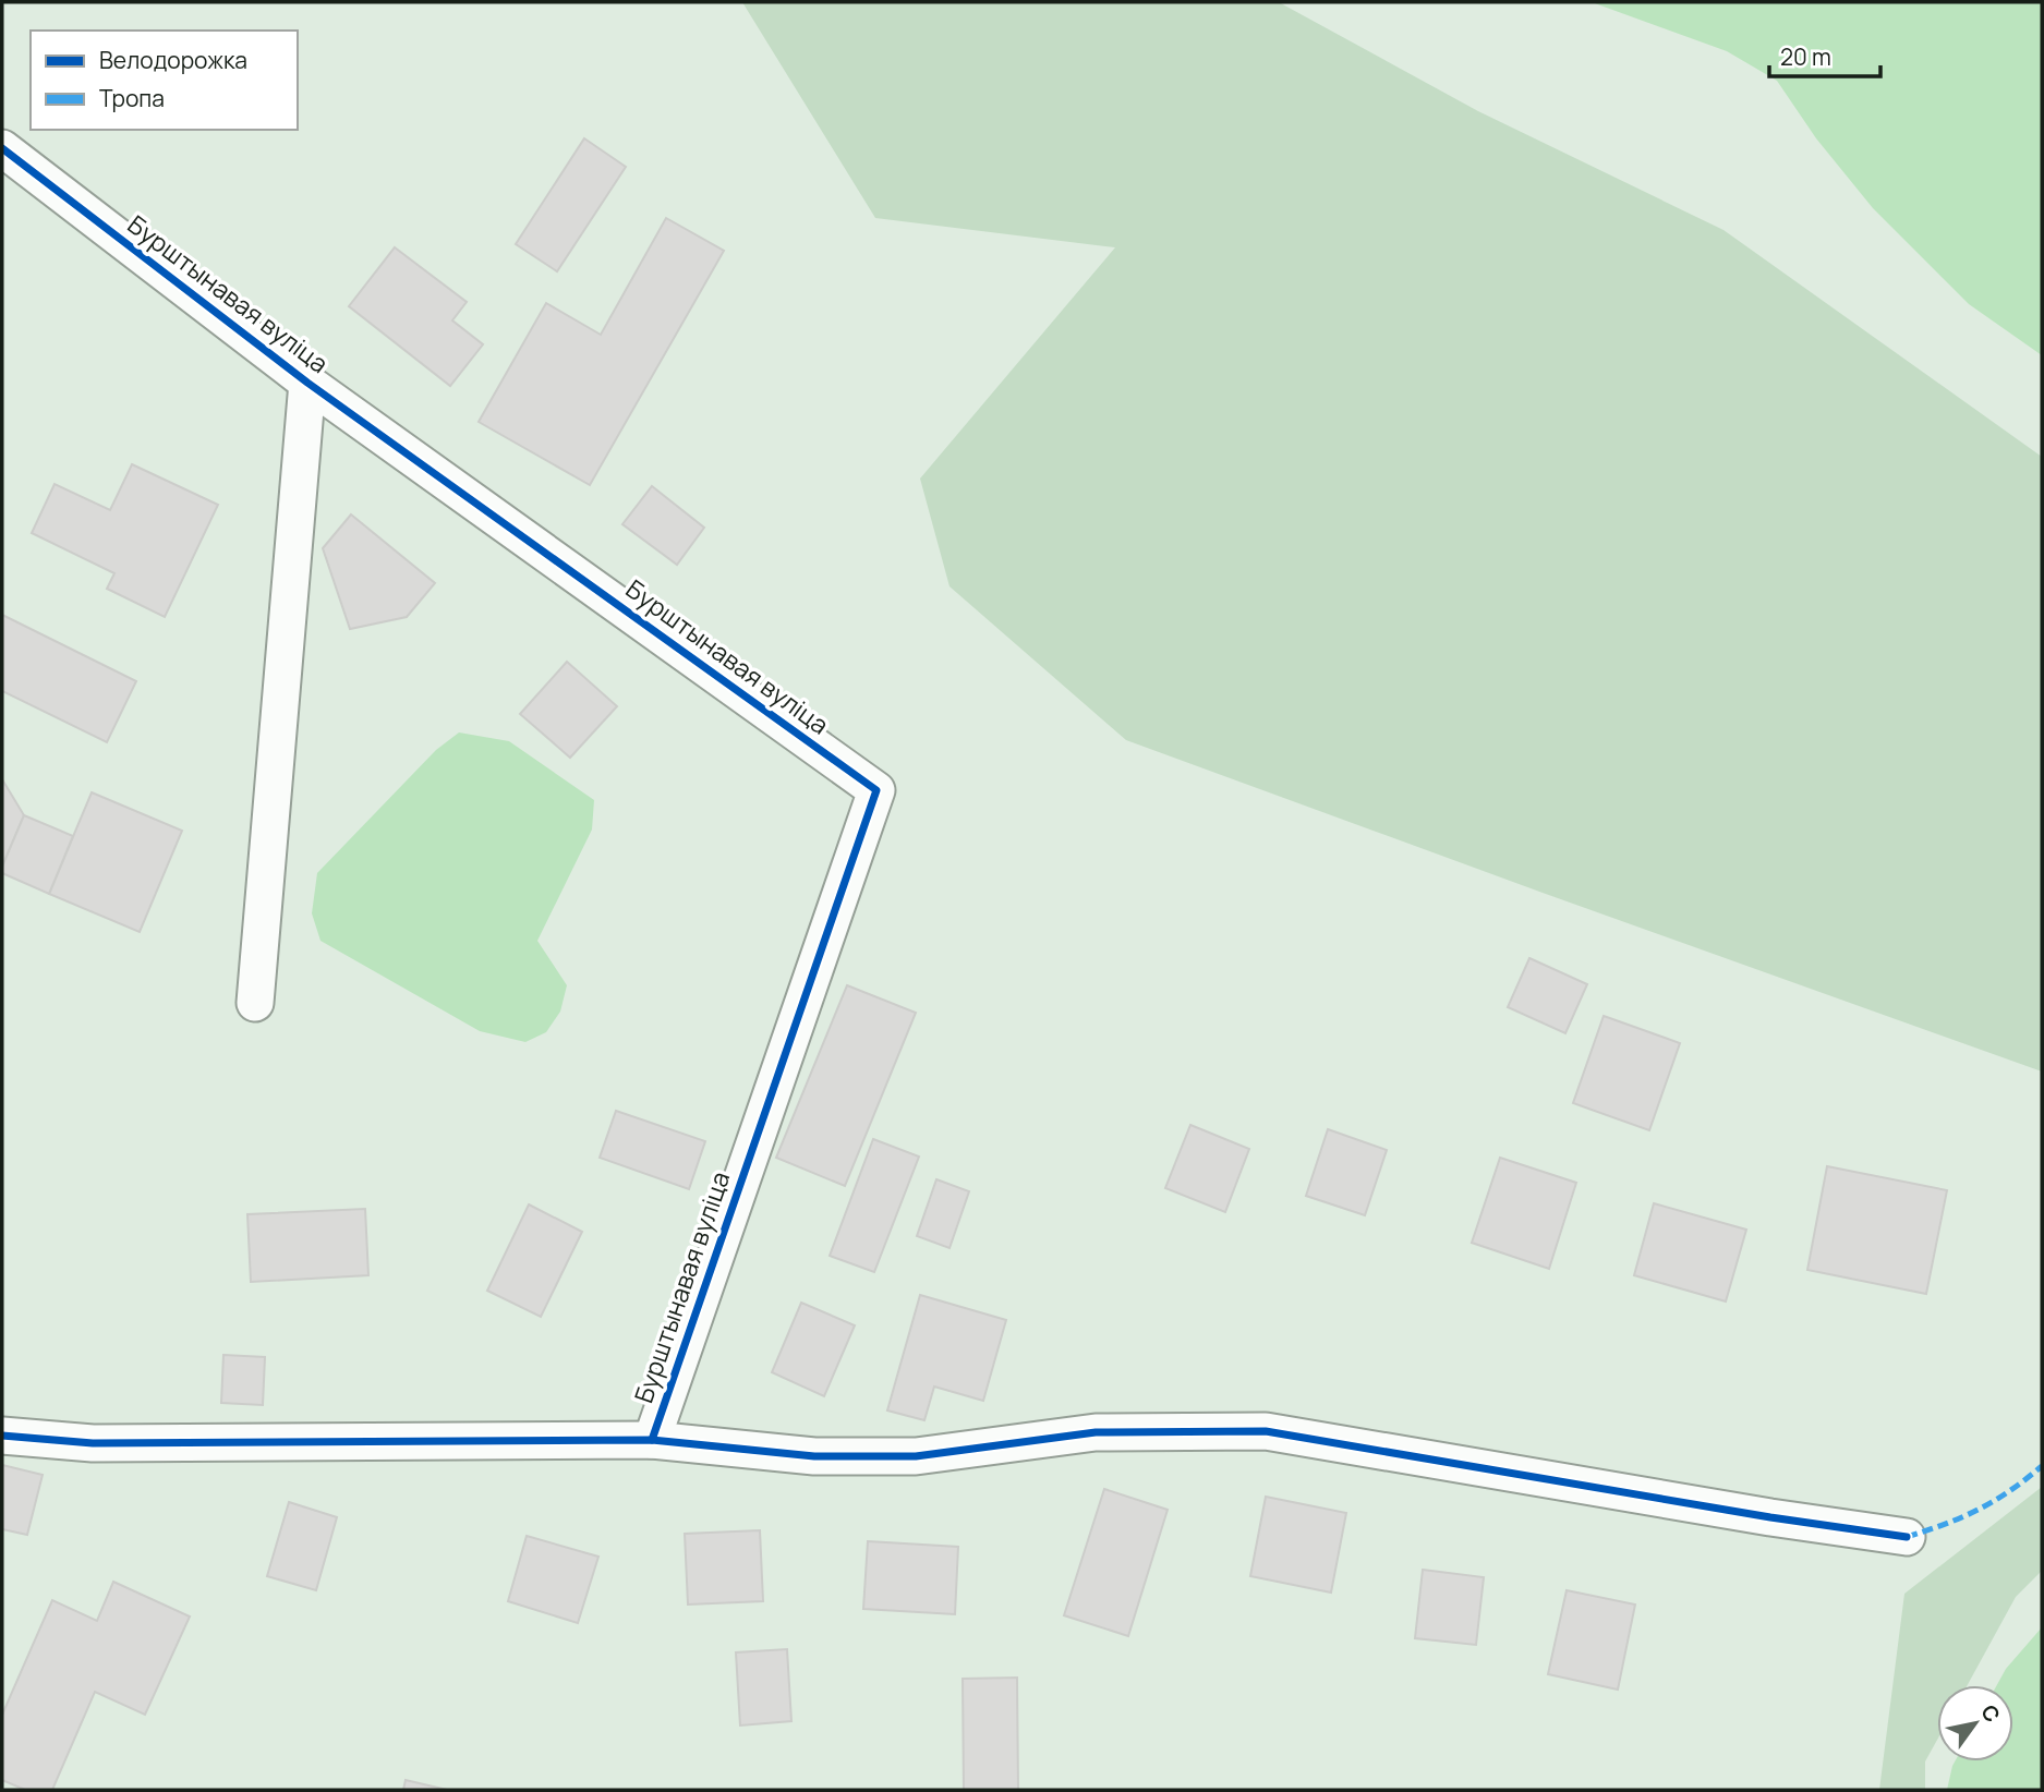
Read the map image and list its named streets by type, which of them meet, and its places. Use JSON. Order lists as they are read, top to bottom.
{
  "streets": {
    "street": ["Бурштынавая вуліца"]
  },
  "legend": ["Велодорожка", "Тропа"],
  "scale_bar": "20 m",
  "north": "top right"
}
